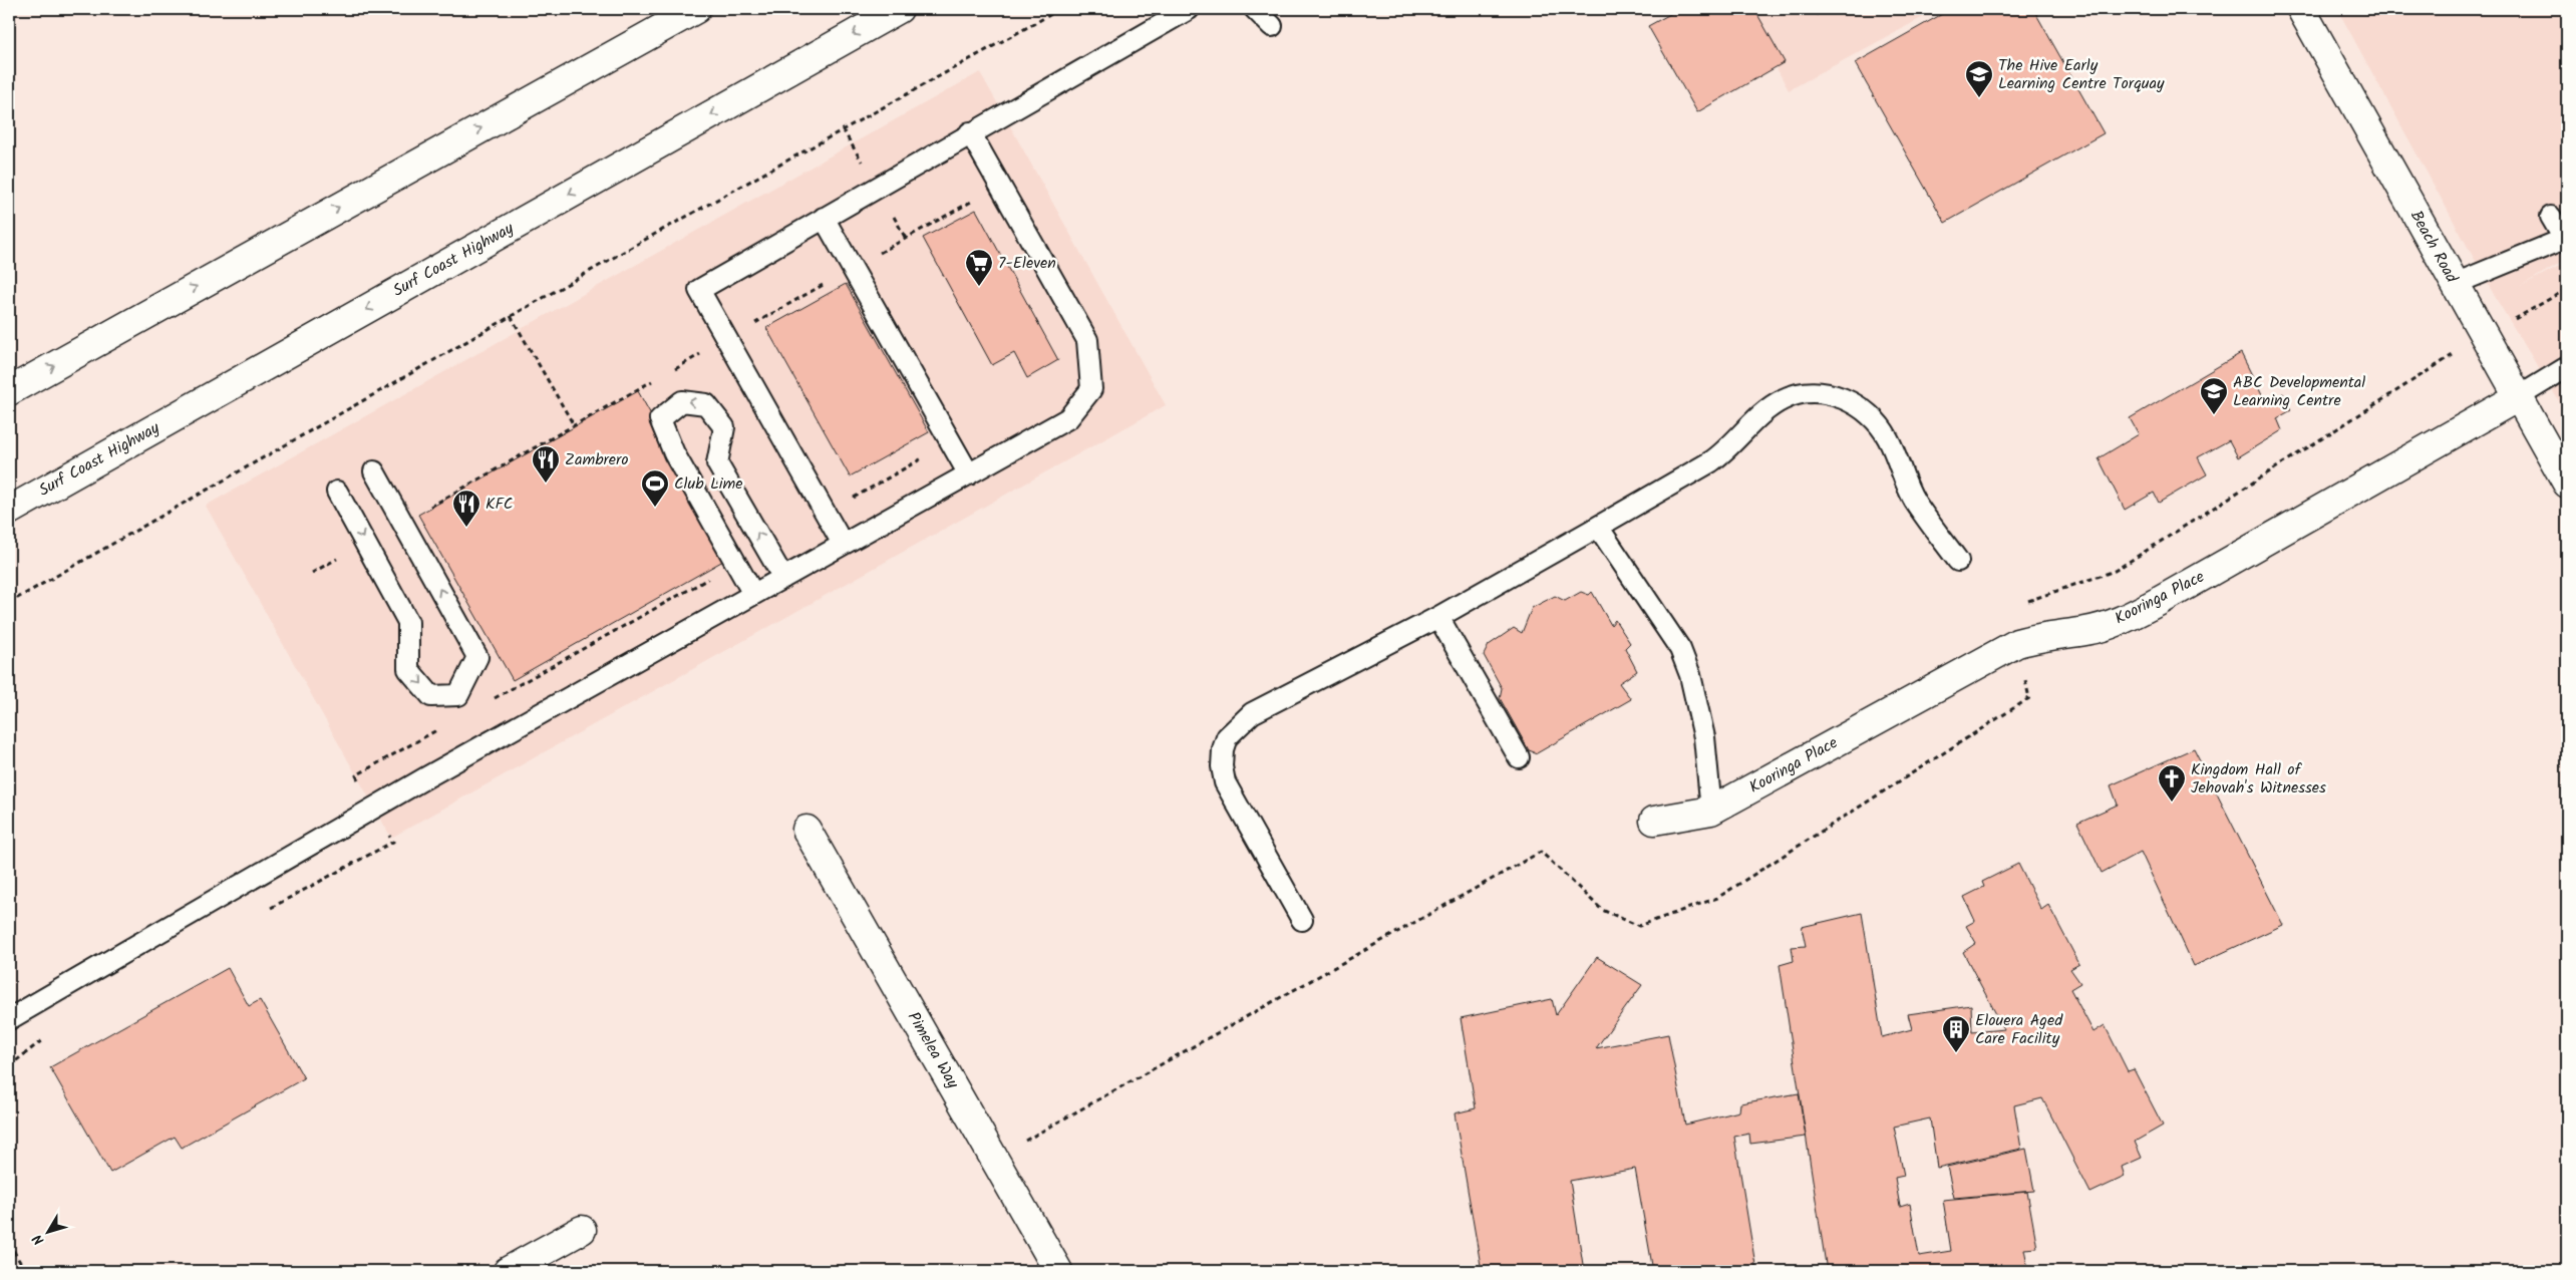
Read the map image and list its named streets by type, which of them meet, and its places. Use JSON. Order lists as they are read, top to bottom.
{
  "streets": {
    "street": [
      "Beach Road",
      "Surf Coast Highway",
      "Kooringa Place",
      "Pimelea Way"
    ]
  },
  "crossings": [
    ["Beach Road", "Kooringa Place"]
  ],
  "places": {
    "school or university": ["The Hive Early Learning Centre Torquay", "ABC Developmental Learning Centre"],
    "supermarket": ["7-Eleven"],
    "restaurant": ["Zambrero", "KFC"],
    "sports": ["Club Lime"],
    "church": ["Kingdom Hall of Jehovah's Witnesses"],
    "building": ["Elouera Aged Care Facility"]
  },
  "north": "bottom left"
}
